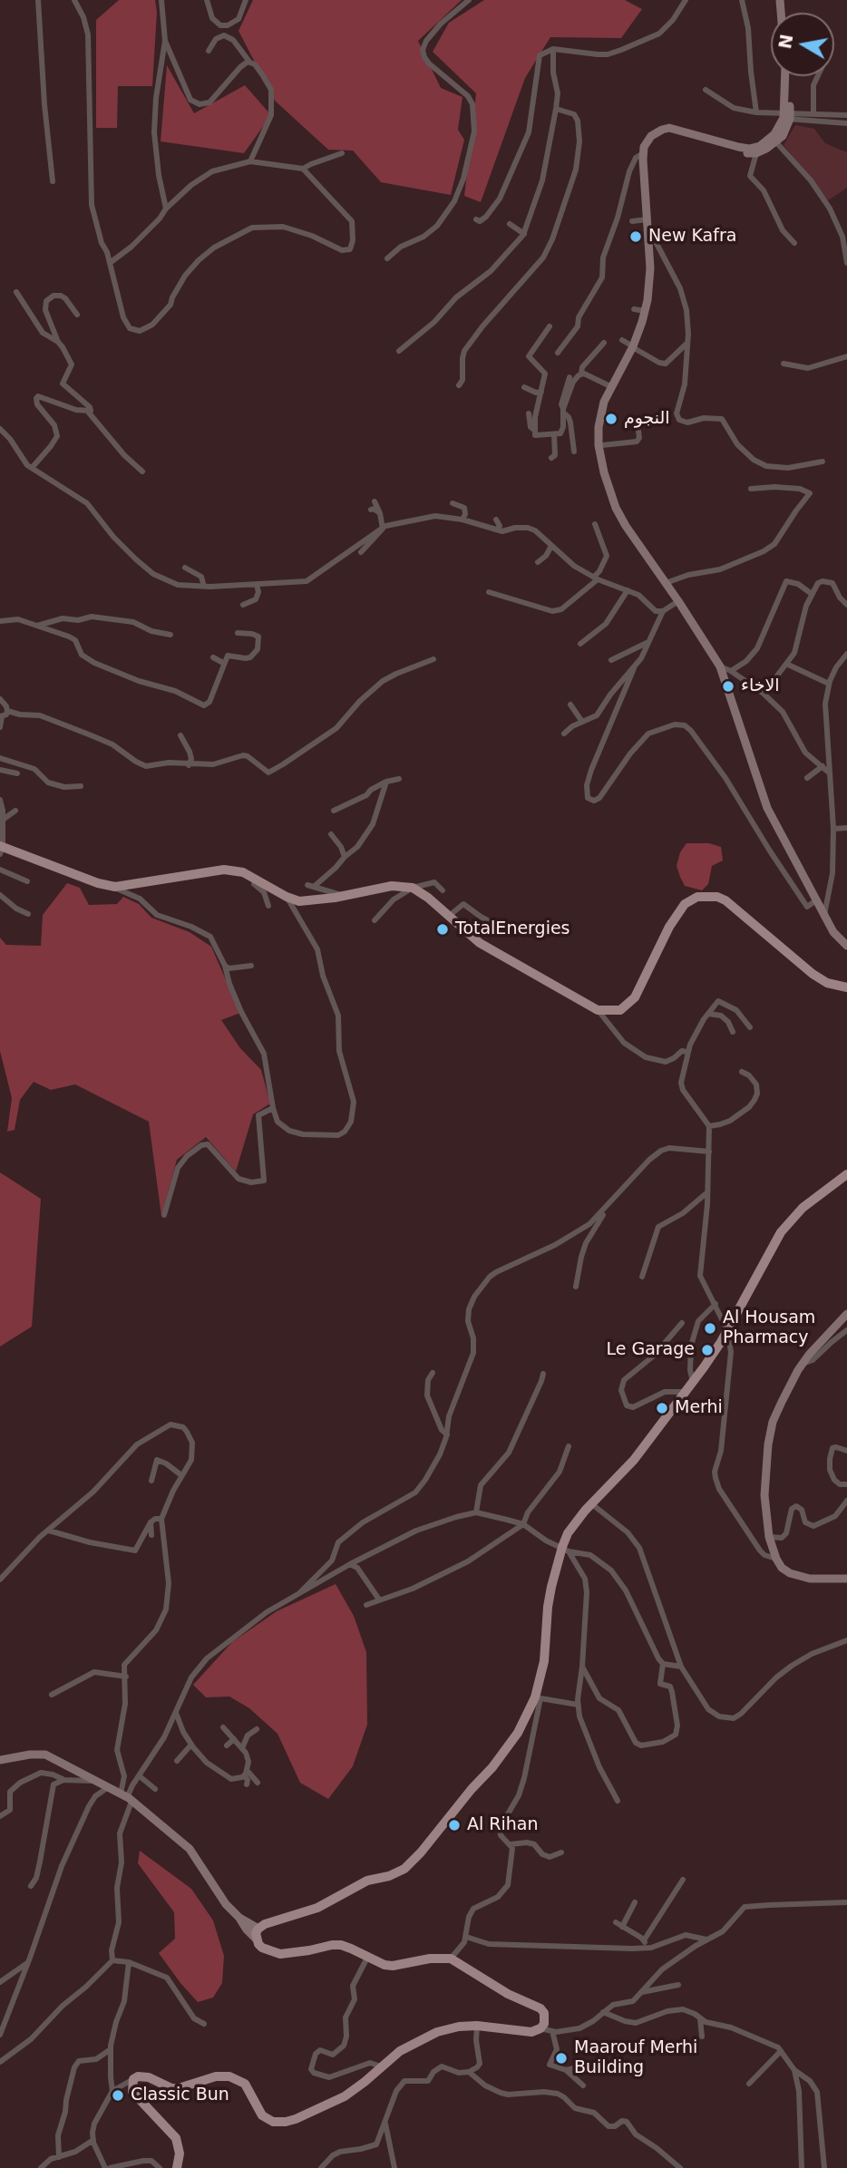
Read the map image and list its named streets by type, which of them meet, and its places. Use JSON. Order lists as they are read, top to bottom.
{
  "places": [
    "New Kafra",
    "النجوم",
    "الاخاء",
    "TotalEnergies",
    "Al Housam Pharmacy",
    "Le Garage",
    "Merhi",
    "Al Rihan",
    "Maarouf Merhi Building",
    "Classic Bun"
  ],
  "north": "left"
}
